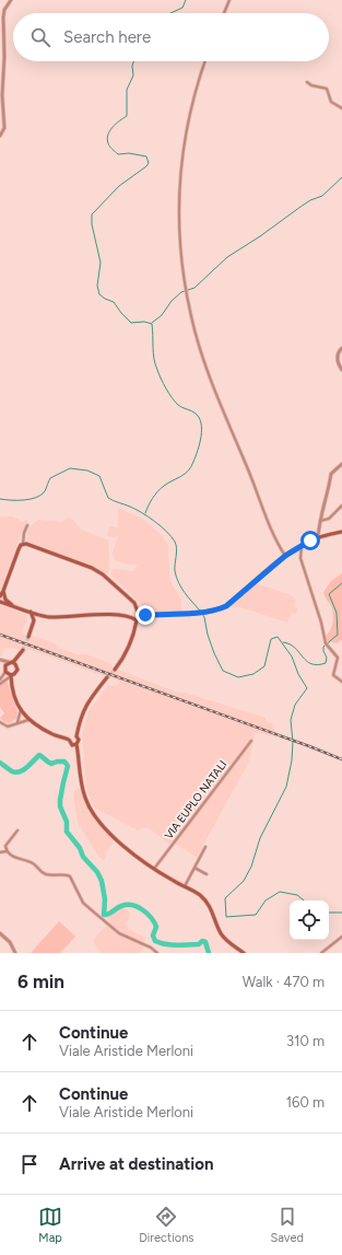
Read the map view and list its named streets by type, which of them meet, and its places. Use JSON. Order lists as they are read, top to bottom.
{
  "streets": {
    "street": ["VIA EUPLO NATALI"]
  },
  "page": {
    "search": "Search here",
    "heading": ["6 min", "Walk · 470 m"],
    "list": [
      ["Continue", "Viale Aristide Merloni", "310 m"],
      ["Continue", "Viale Aristide Merloni", "160 m"],
      "Arrive at destination"
    ],
    "nav": ["Map", "Directions", "Saved"]
  }
}
